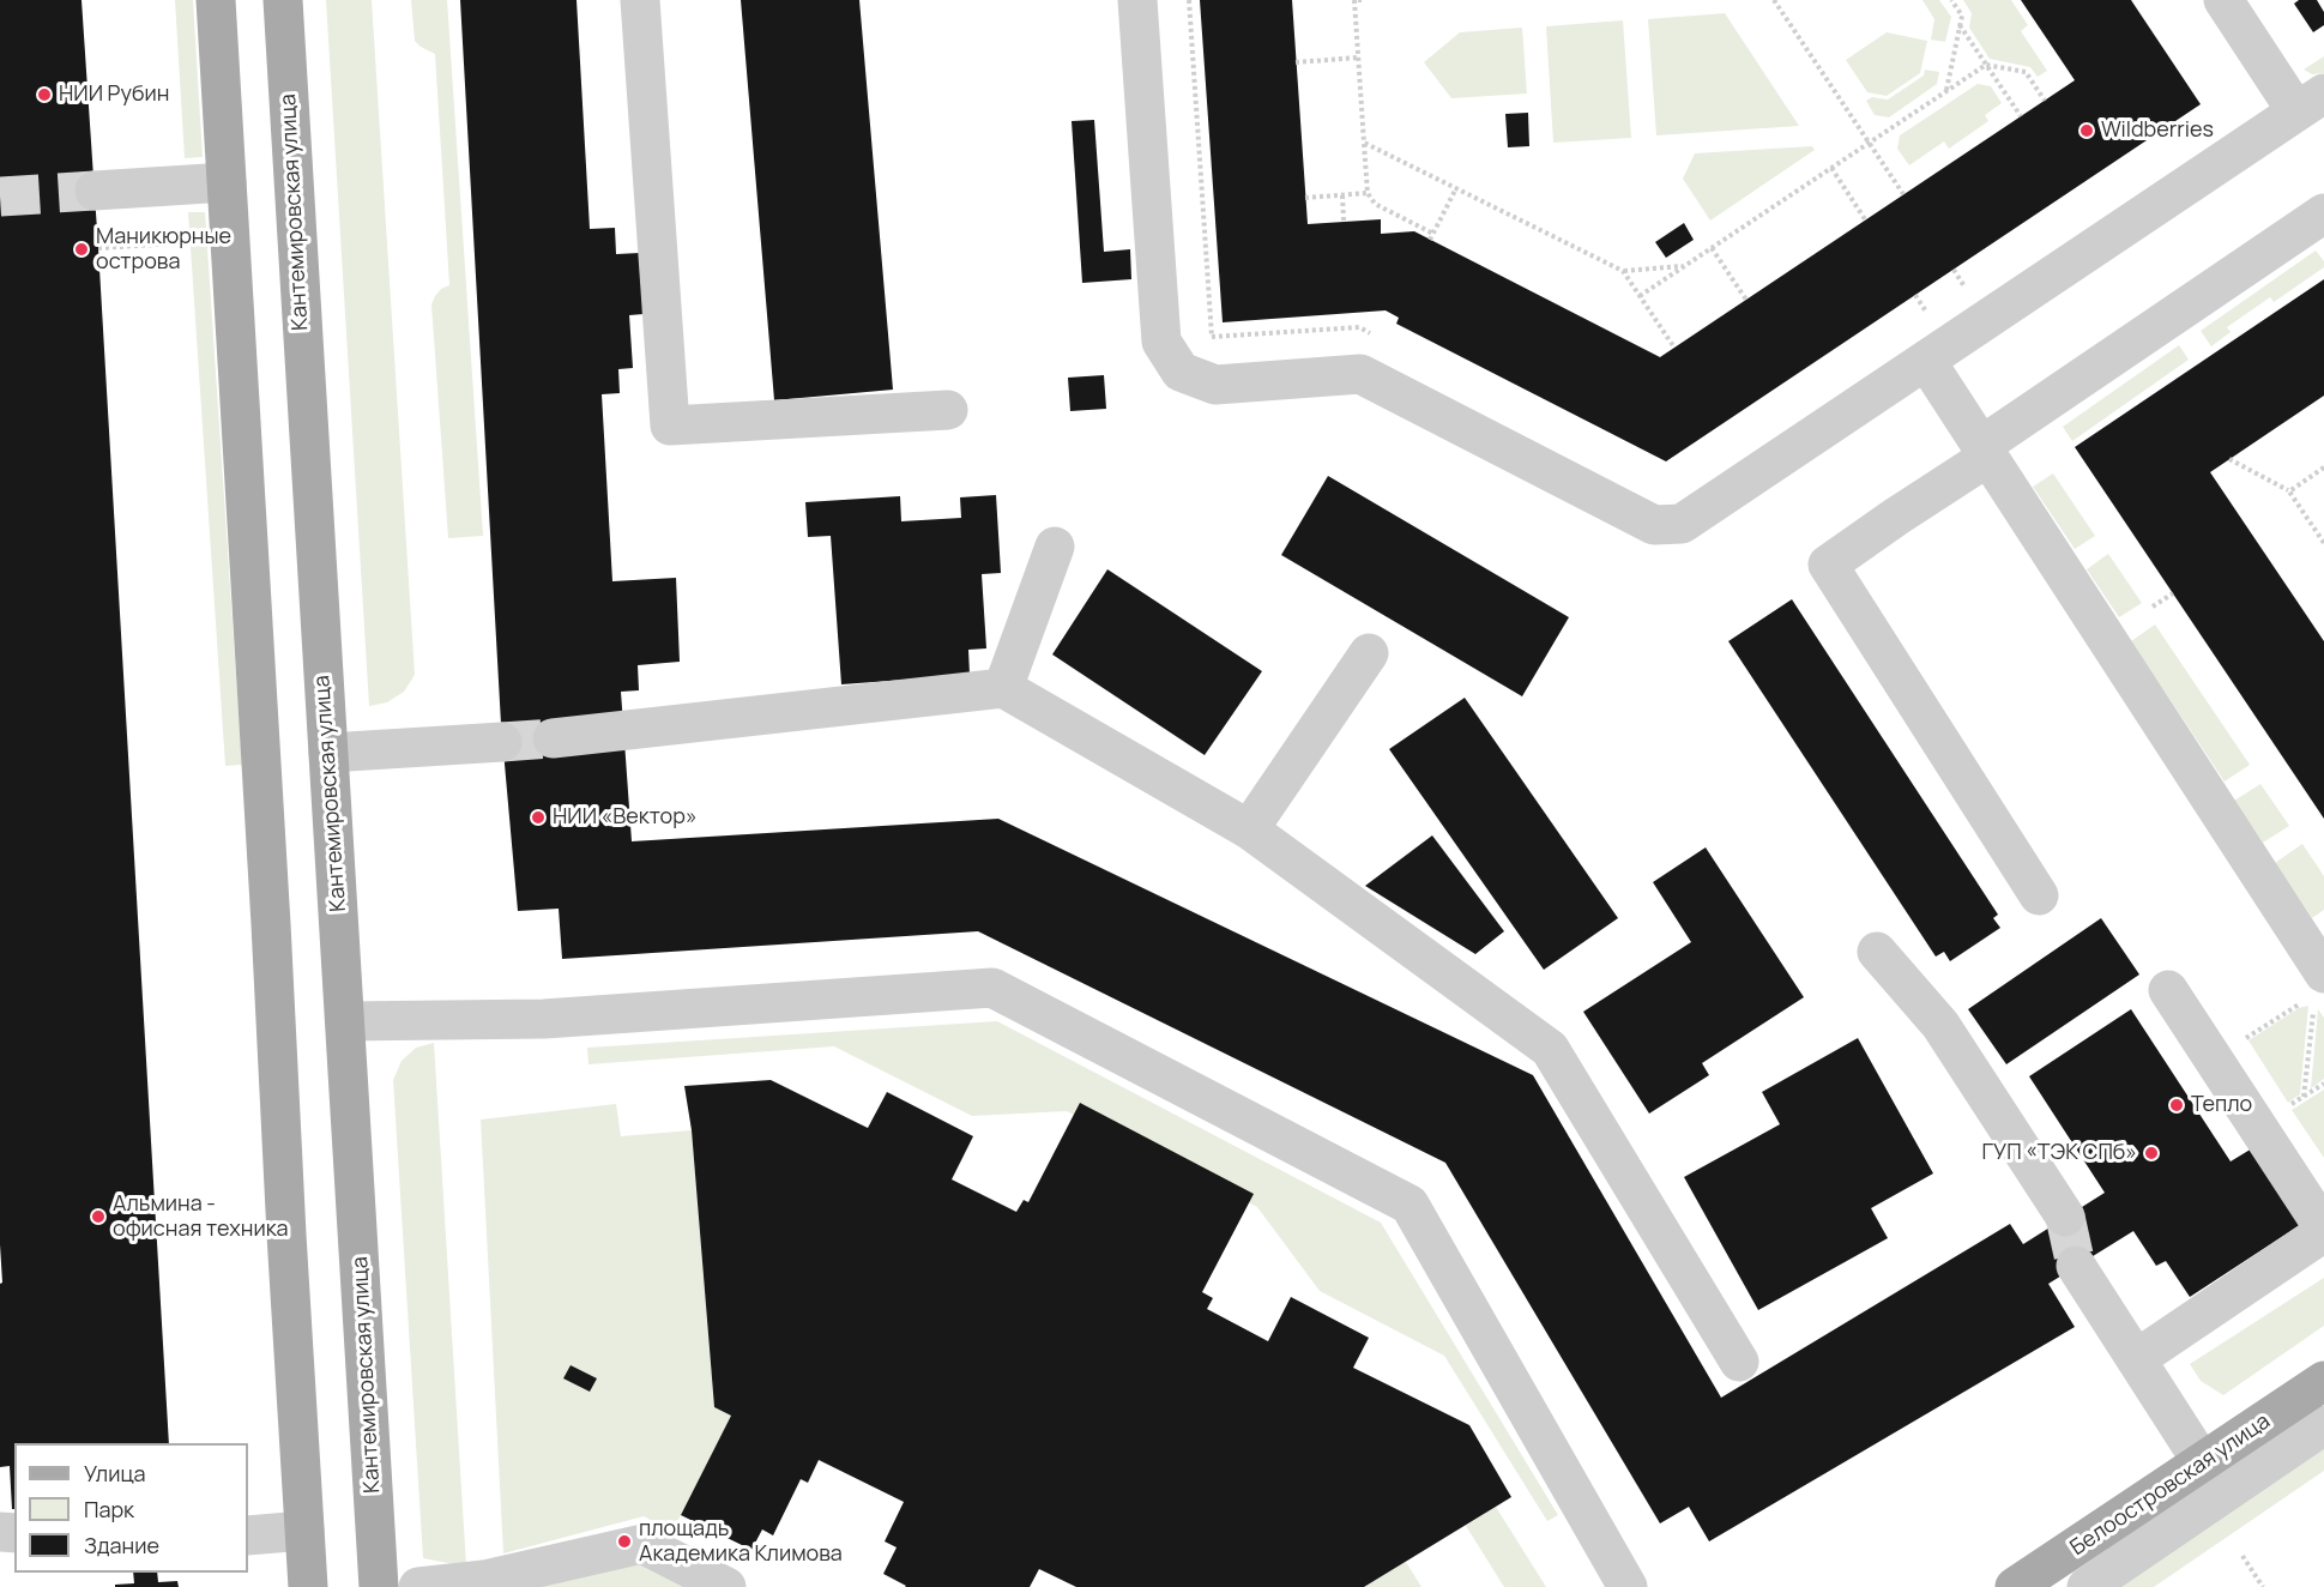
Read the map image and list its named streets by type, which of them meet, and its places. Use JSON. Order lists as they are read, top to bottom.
{
  "streets": {
    "main road": ["Кантемировская улица", "Белоостровская улица"]
  },
  "places": [
    "НИИ Рубин",
    "Wildberries",
    "Маникюрные острова",
    "НИИ «Вектор»",
    "Тепло",
    "ГУП «ТЭК СПб»",
    "Альмина - офисная техника",
    "площадь Академика Климова"
  ],
  "legend": ["Улица", "Парк", "Здание"]
}
